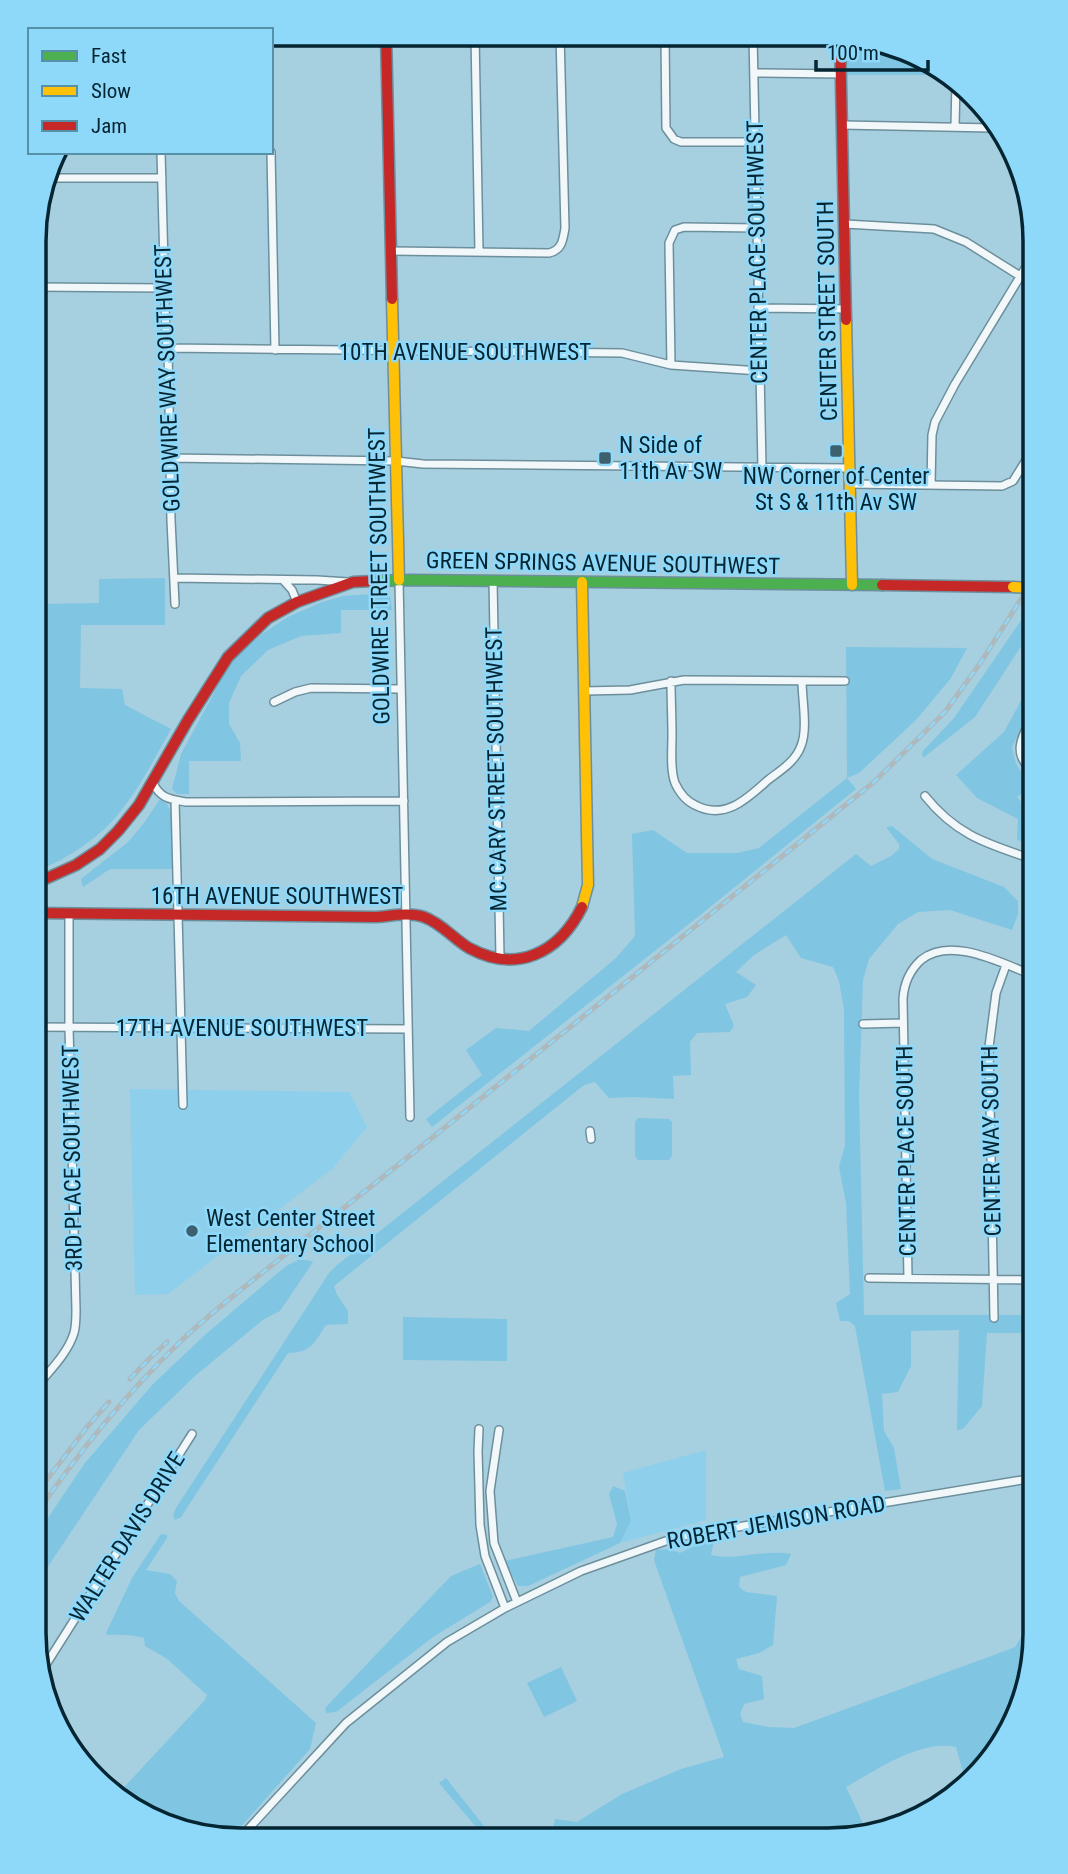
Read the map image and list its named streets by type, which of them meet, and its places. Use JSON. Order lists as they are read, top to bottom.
{
  "streets": {
    "street": [
      "CENTER PLACE SOUTHWEST",
      "CENTER STREET SOUTH",
      "10TH AVENUE SOUTHWEST",
      "GOLDWIRE WAY SOUTHWEST",
      "GREEN SPRINGS AVENUE SOUTHWEST",
      "GOLDWIRE STREET SOUTHWEST",
      "MC CARY STREET SOUTHWEST",
      "16TH AVENUE SOUTHWEST",
      "17TH AVENUE SOUTHWEST",
      "CENTER WAY SOUTH",
      "CENTER PLACE SOUTH",
      "3RD PLACE SOUTHWEST",
      "ROBERT JEMISON ROAD",
      "WALTER DAVIS DRIVE"
    ]
  },
  "crossings": [
    ["CENTER PLACE SOUTHWEST", "10TH AVENUE SOUTHWEST"],
    ["CENTER STREET SOUTH", "GREEN SPRINGS AVENUE SOUTHWEST"],
    ["10TH AVENUE SOUTHWEST", "GOLDWIRE WAY SOUTHWEST"],
    ["10TH AVENUE SOUTHWEST", "GOLDWIRE STREET SOUTHWEST"],
    ["GOLDWIRE WAY SOUTHWEST", "GREEN SPRINGS AVENUE SOUTHWEST"],
    ["GREEN SPRINGS AVENUE SOUTHWEST", "GOLDWIRE STREET SOUTHWEST"],
    ["GREEN SPRINGS AVENUE SOUTHWEST", "MC CARY STREET SOUTHWEST"],
    ["GREEN SPRINGS AVENUE SOUTHWEST", "16TH AVENUE SOUTHWEST"],
    ["GOLDWIRE STREET SOUTHWEST", "16TH AVENUE SOUTHWEST"],
    ["GOLDWIRE STREET SOUTHWEST", "17TH AVENUE SOUTHWEST"],
    ["MC CARY STREET SOUTHWEST", "16TH AVENUE SOUTHWEST"],
    ["16TH AVENUE SOUTHWEST", "3RD PLACE SOUTHWEST"],
    ["17TH AVENUE SOUTHWEST", "3RD PLACE SOUTHWEST"],
    ["CENTER WAY SOUTH", "CENTER PLACE SOUTH"]
  ],
  "places": {
    "transit": ["NW Corner of Center St S & 11th Av SW", "N Side of 11th Av SW"],
    "other": ["West Center Street Elementary School"]
  },
  "legend": ["Fast", "Slow", "Jam"],
  "scale_bar": "100 m"
}
